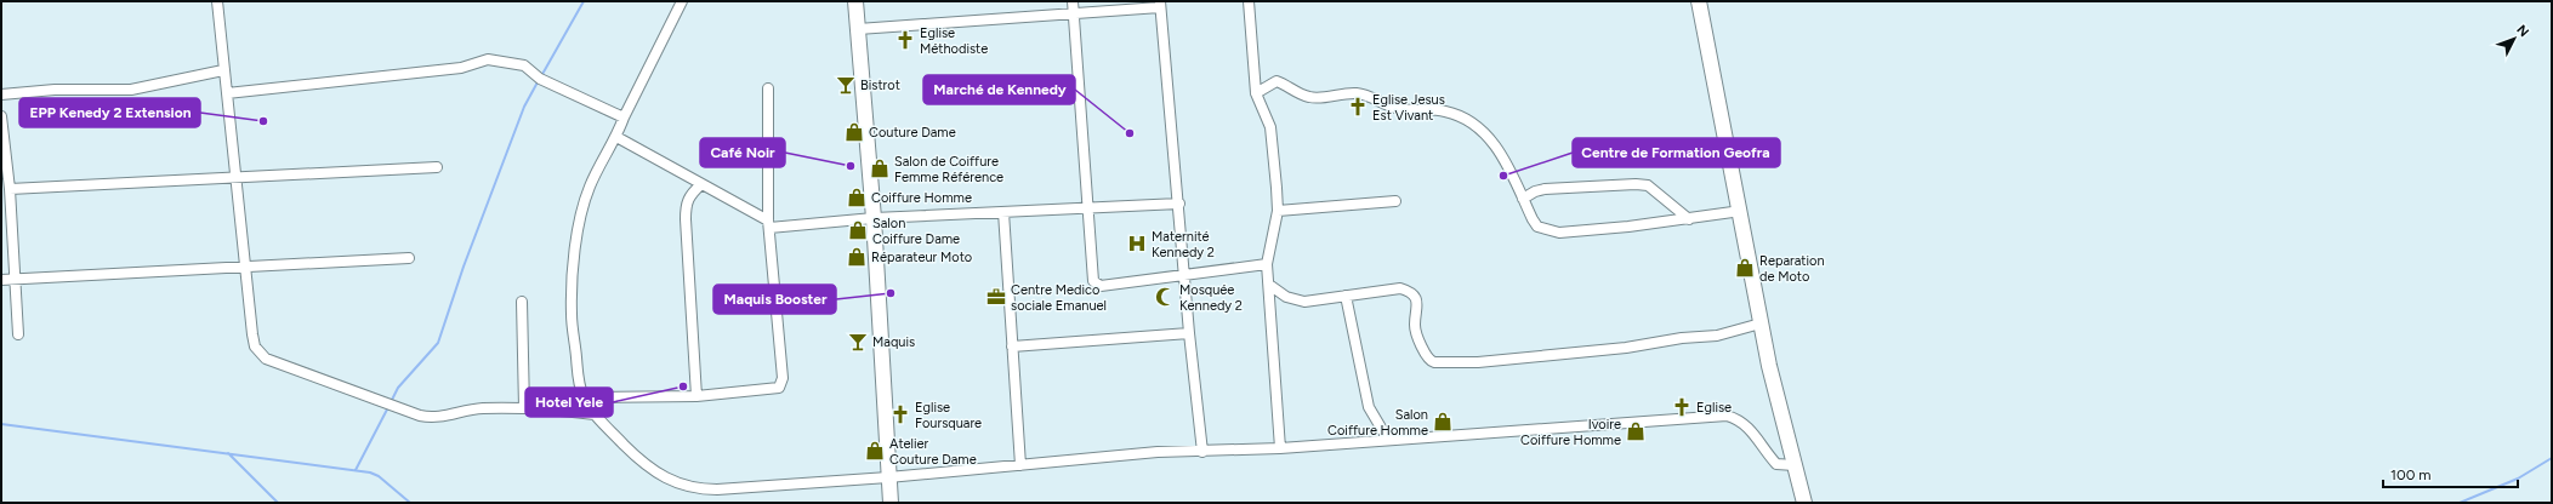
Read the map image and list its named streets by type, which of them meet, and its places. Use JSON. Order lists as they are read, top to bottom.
{
  "places": {
    "church": [
      "Eglise Méthodiste",
      "Eglise Jesus Est Vivant",
      "Eglise",
      "Eglise Foursquare"
    ],
    "bar": ["Bistrot", "Maquis"],
    "other": [
      "EPP Kenedy 2 Extension",
      "Marché de Kennedy",
      "Café Noir",
      "Centre de Formation Geofra",
      "Maquis Booster",
      "Hotel Yele"
    ],
    "shop": [
      "Couture Dame",
      "Salon de Coiffure Femme Référence",
      "Coiffure Homme",
      "Salon Coiffure Dame",
      "Réparateur Moto",
      "Reparation de Moto",
      "Salon Coiffure Homme",
      "Ivoire Coiffure Homme",
      "Atelier Couture Dame"
    ],
    "hospital": ["Maternité Kennedy 2"],
    "office": ["Centre Medico sociale Emanuel"],
    "mosque": ["Mosquée Kennedy 2"]
  },
  "scale_bar": "100 m",
  "north": "top right"
}
